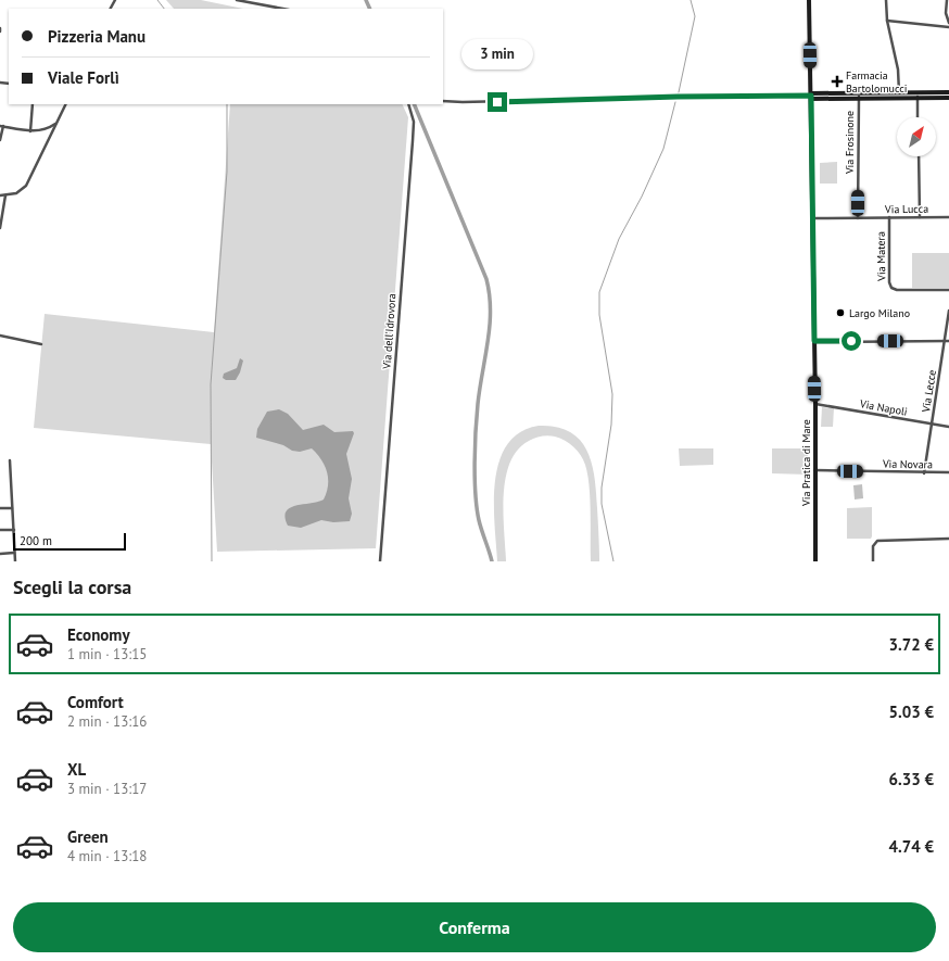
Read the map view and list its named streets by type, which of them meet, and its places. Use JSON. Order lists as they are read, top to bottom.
{
  "streets": {
    "street": [
      "Via Frosinone",
      "Via Lucca",
      "Via Matera",
      "Via dell'Idrovora",
      "Via Lecce",
      "Via Napoli",
      "Via Pratica di Mare",
      "Via Novara"
    ]
  },
  "crossings": [
    ["Via Frosinone", "Via Lucca"],
    ["Via Lucca", "Via Matera"],
    ["Via Lucca", "Via Pratica di Mare"],
    ["Via Lecce", "Via Napoli"],
    ["Via Lecce", "Via Novara"],
    ["Via Napoli", "Via Pratica di Mare"],
    ["Via Pratica di Mare", "Via Novara"]
  ],
  "places": {
    "health": ["Farmacia Bartolomucci"],
    "other": ["Largo Milano"]
  },
  "scale_bar": "200 m",
  "north": "top right",
  "page": {
    "banner": ["Pizzeria Manu", "Viale Forlì"],
    "bubble": "3 min",
    "scale": "200 m",
    "heading": "Scegli la corsa",
    "list": [
      {
        "name": "Economy",
        "note": "1 min · 13:15",
        "value": "3.72 €"
      },
      {
        "name": "Comfort",
        "note": "2 min · 13:16",
        "value": "5.03 €"
      },
      {
        "name": "XL",
        "note": "3 min · 13:17",
        "value": "6.33 €"
      },
      {
        "name": "Green",
        "note": "4 min · 13:18",
        "value": "4.74 €"
      }
    ],
    "buttons": "Conferma"
  }
}
